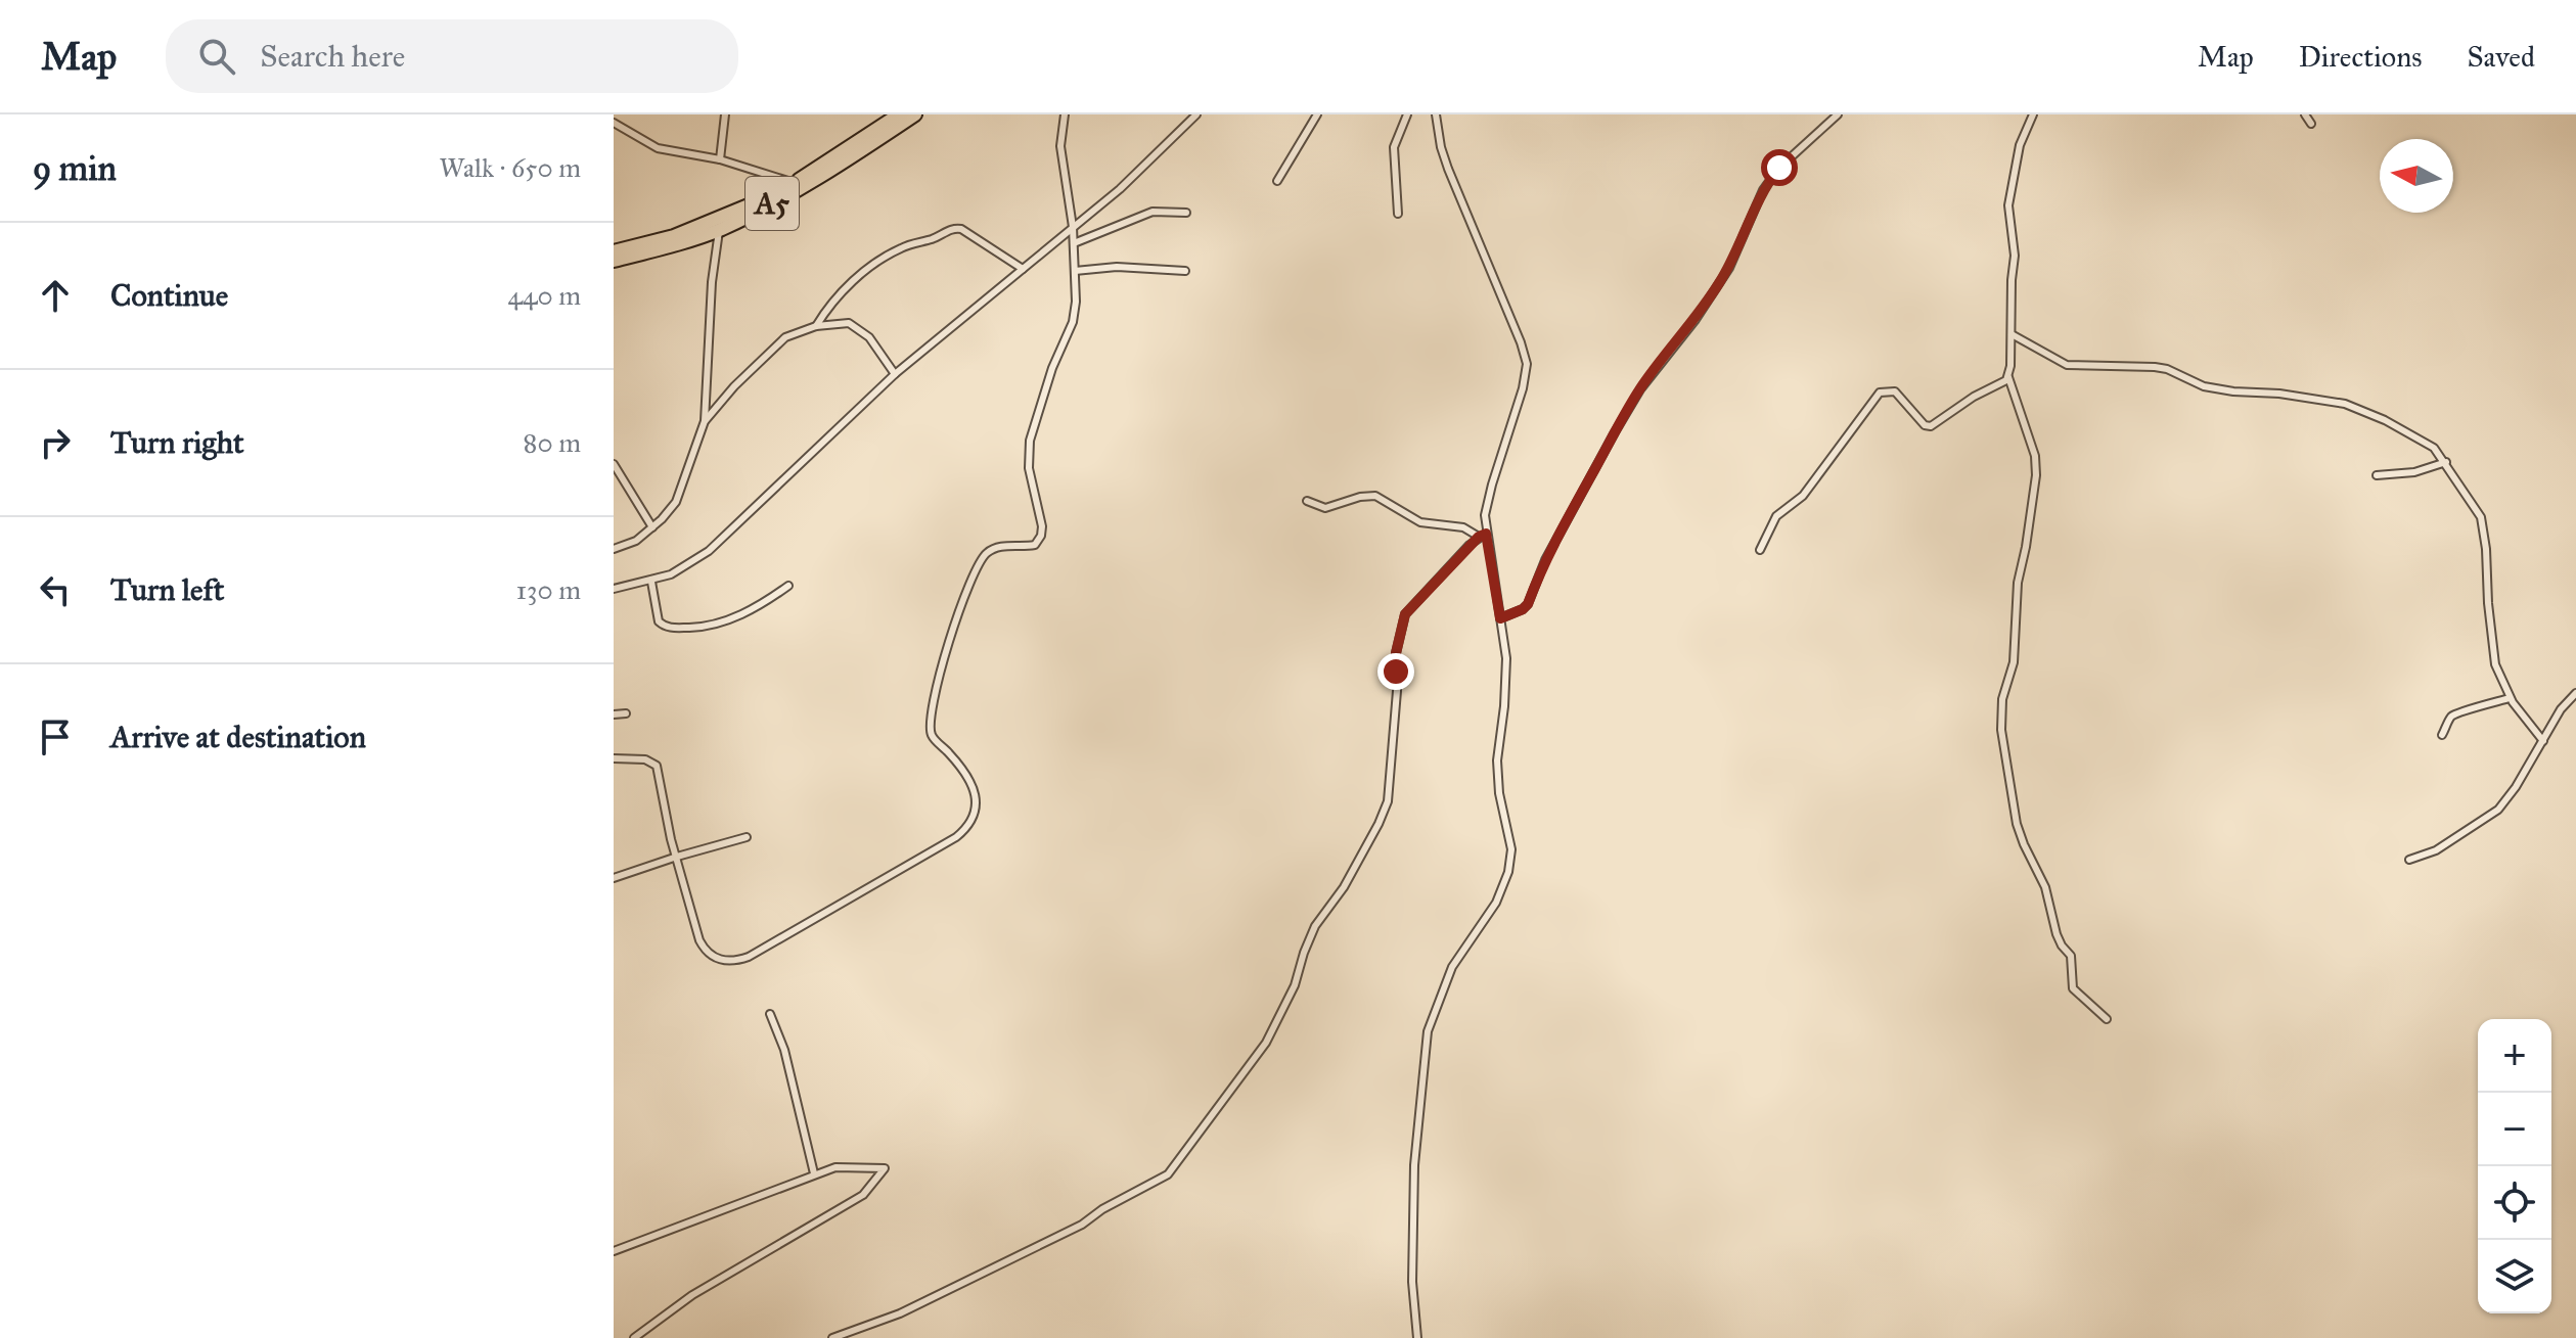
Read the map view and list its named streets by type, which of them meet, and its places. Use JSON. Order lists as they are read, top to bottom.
{
  "streets": {
    "highway": ["A5"]
  },
  "north": "left",
  "page": {
    "header": "Map",
    "search": "Search here",
    "nav": ["Map", "Directions", "Saved"],
    "heading": ["9 min", "Walk · 650 m"],
    "list": [
      ["Continue", "440 m"],
      ["Turn right", "80 m"],
      ["Turn left", "130 m"],
      "Arrive at destination"
    ],
    "map_buttons": ["+", "−"]
  }
}
